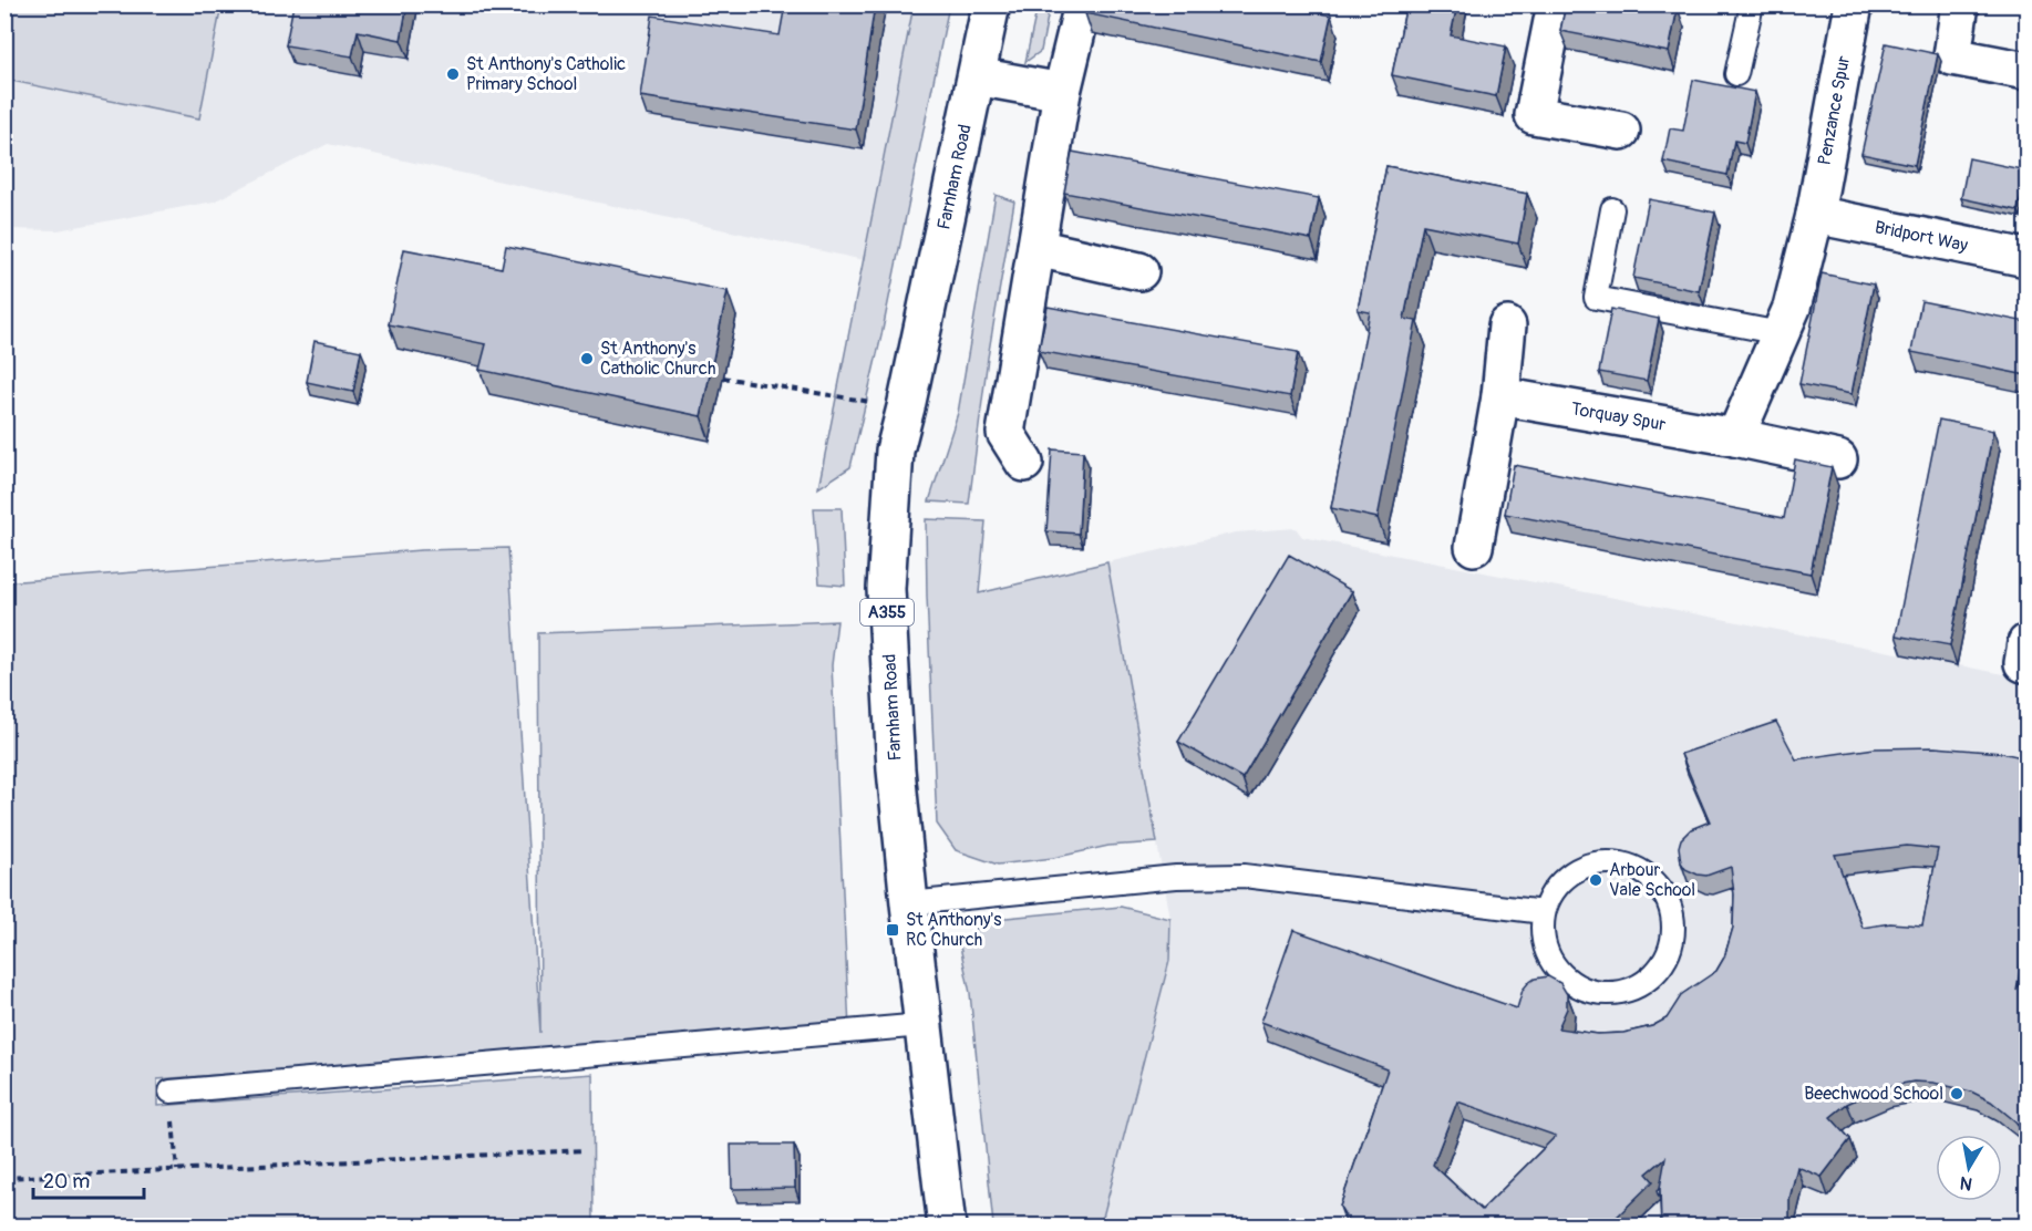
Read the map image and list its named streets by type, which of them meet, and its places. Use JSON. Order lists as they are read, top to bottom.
{
  "streets": {
    "street": [
      "Penzance Spur",
      "Farnham Road",
      "Bridport Way",
      "Torquay Spur",
      "A355"
    ]
  },
  "crossings": [
    ["Penzance Spur", "Bridport Way"]
  ],
  "places": {
    "other": [
      "St Anthony's Catholic Primary School",
      "St Anthony's Catholic Church",
      "Arbour Vale School",
      "Beechwood School"
    ],
    "transit": ["St Anthony's RC Church"]
  },
  "scale_bar": "20 m",
  "north": "bottom"
}
